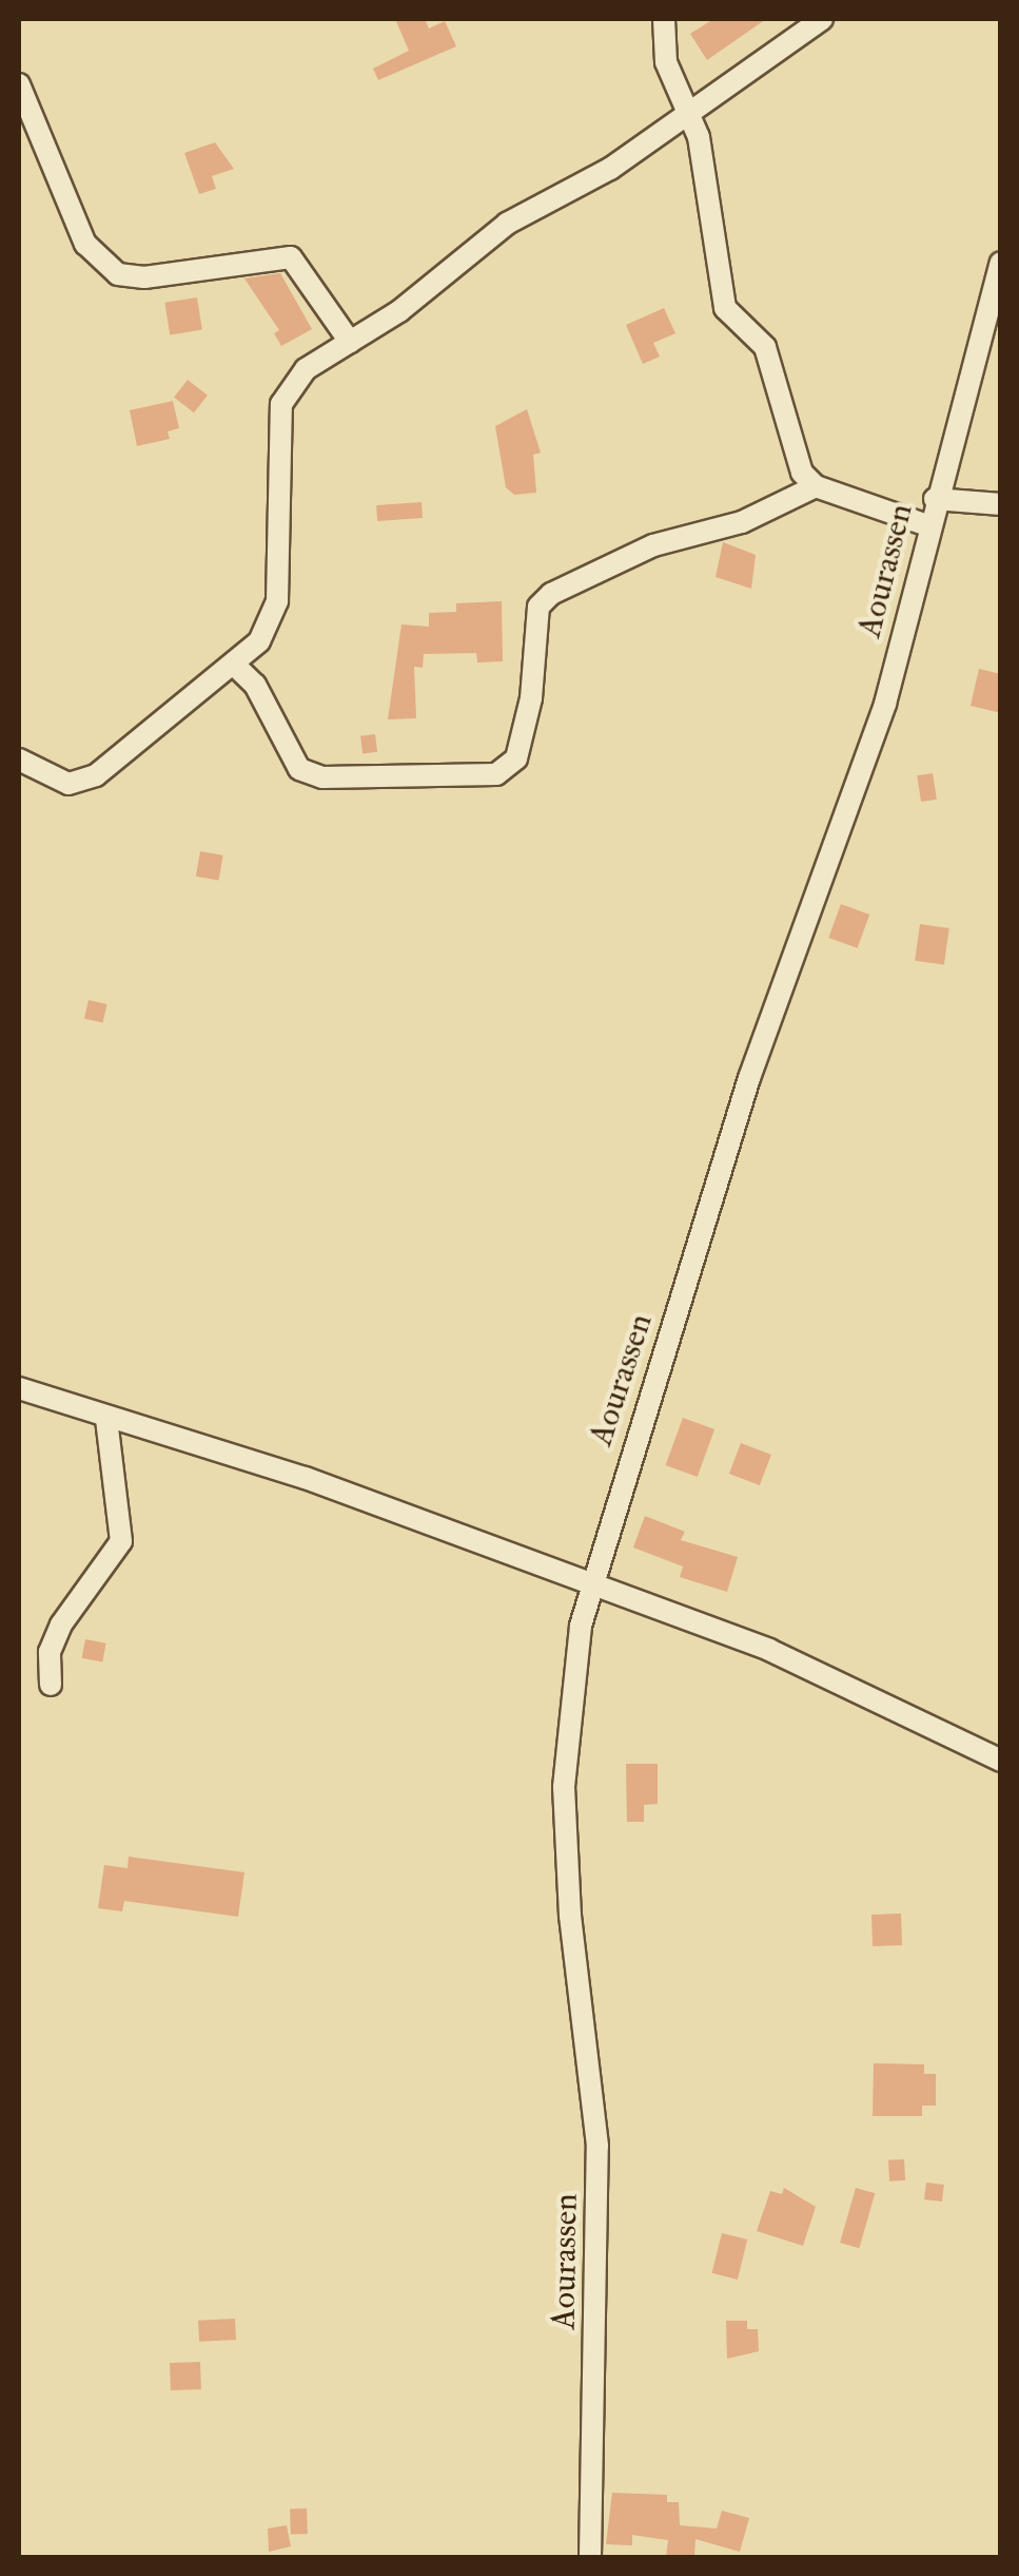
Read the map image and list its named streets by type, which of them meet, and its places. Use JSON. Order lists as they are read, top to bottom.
{
  "streets": {
    "street": ["Aourassen"]
  }
}
